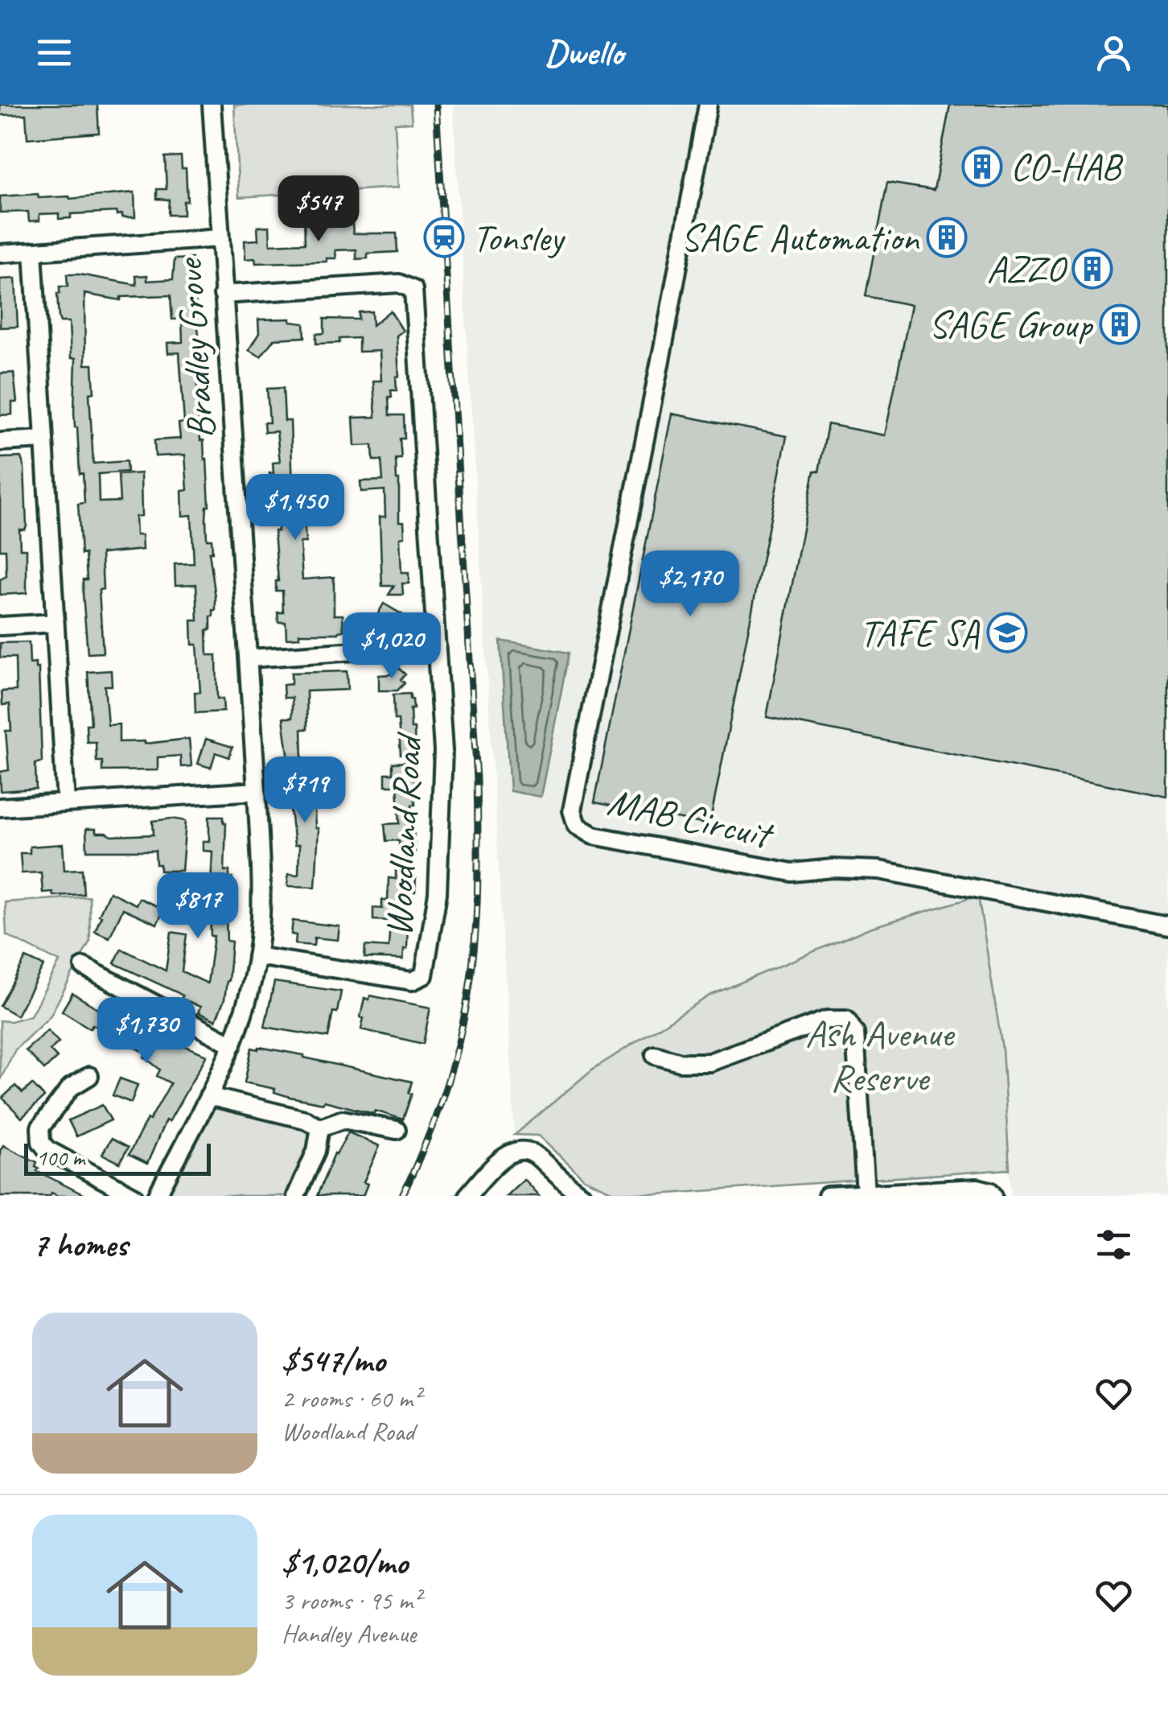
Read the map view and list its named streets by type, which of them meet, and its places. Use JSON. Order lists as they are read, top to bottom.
{
  "streets": {
    "street": ["Bradley Grove", "MAB Circuit", "Woodland Road"]
  },
  "crossings": [
    ["Bradley Grove", "Woodland Road"]
  ],
  "parks": ["Ash Avenue Reserve"],
  "places": {
    "building": [
      "CO-HAB",
      "SAGE Automation",
      "AZZO",
      "SAGE Group"
    ],
    "station": ["Tonsley"],
    "school or university": ["TAFE SA"]
  },
  "scale_bar": "100 m",
  "page": {
    "header": "Dwello",
    "price": [
      "$547",
      "$1,450",
      "$2,170",
      "$1,020",
      "$719",
      "$817",
      "$1,730"
    ],
    "scale": "100 m",
    "heading": "7 homes",
    "list": [
      {
        "name": "$547/mo",
        "note": "2 rooms · 60 m² · Woodland Road"
      },
      {
        "name": "$1,020/mo",
        "note": "3 rooms · 95 m² · Handley Avenue"
      }
    ]
  }
}
